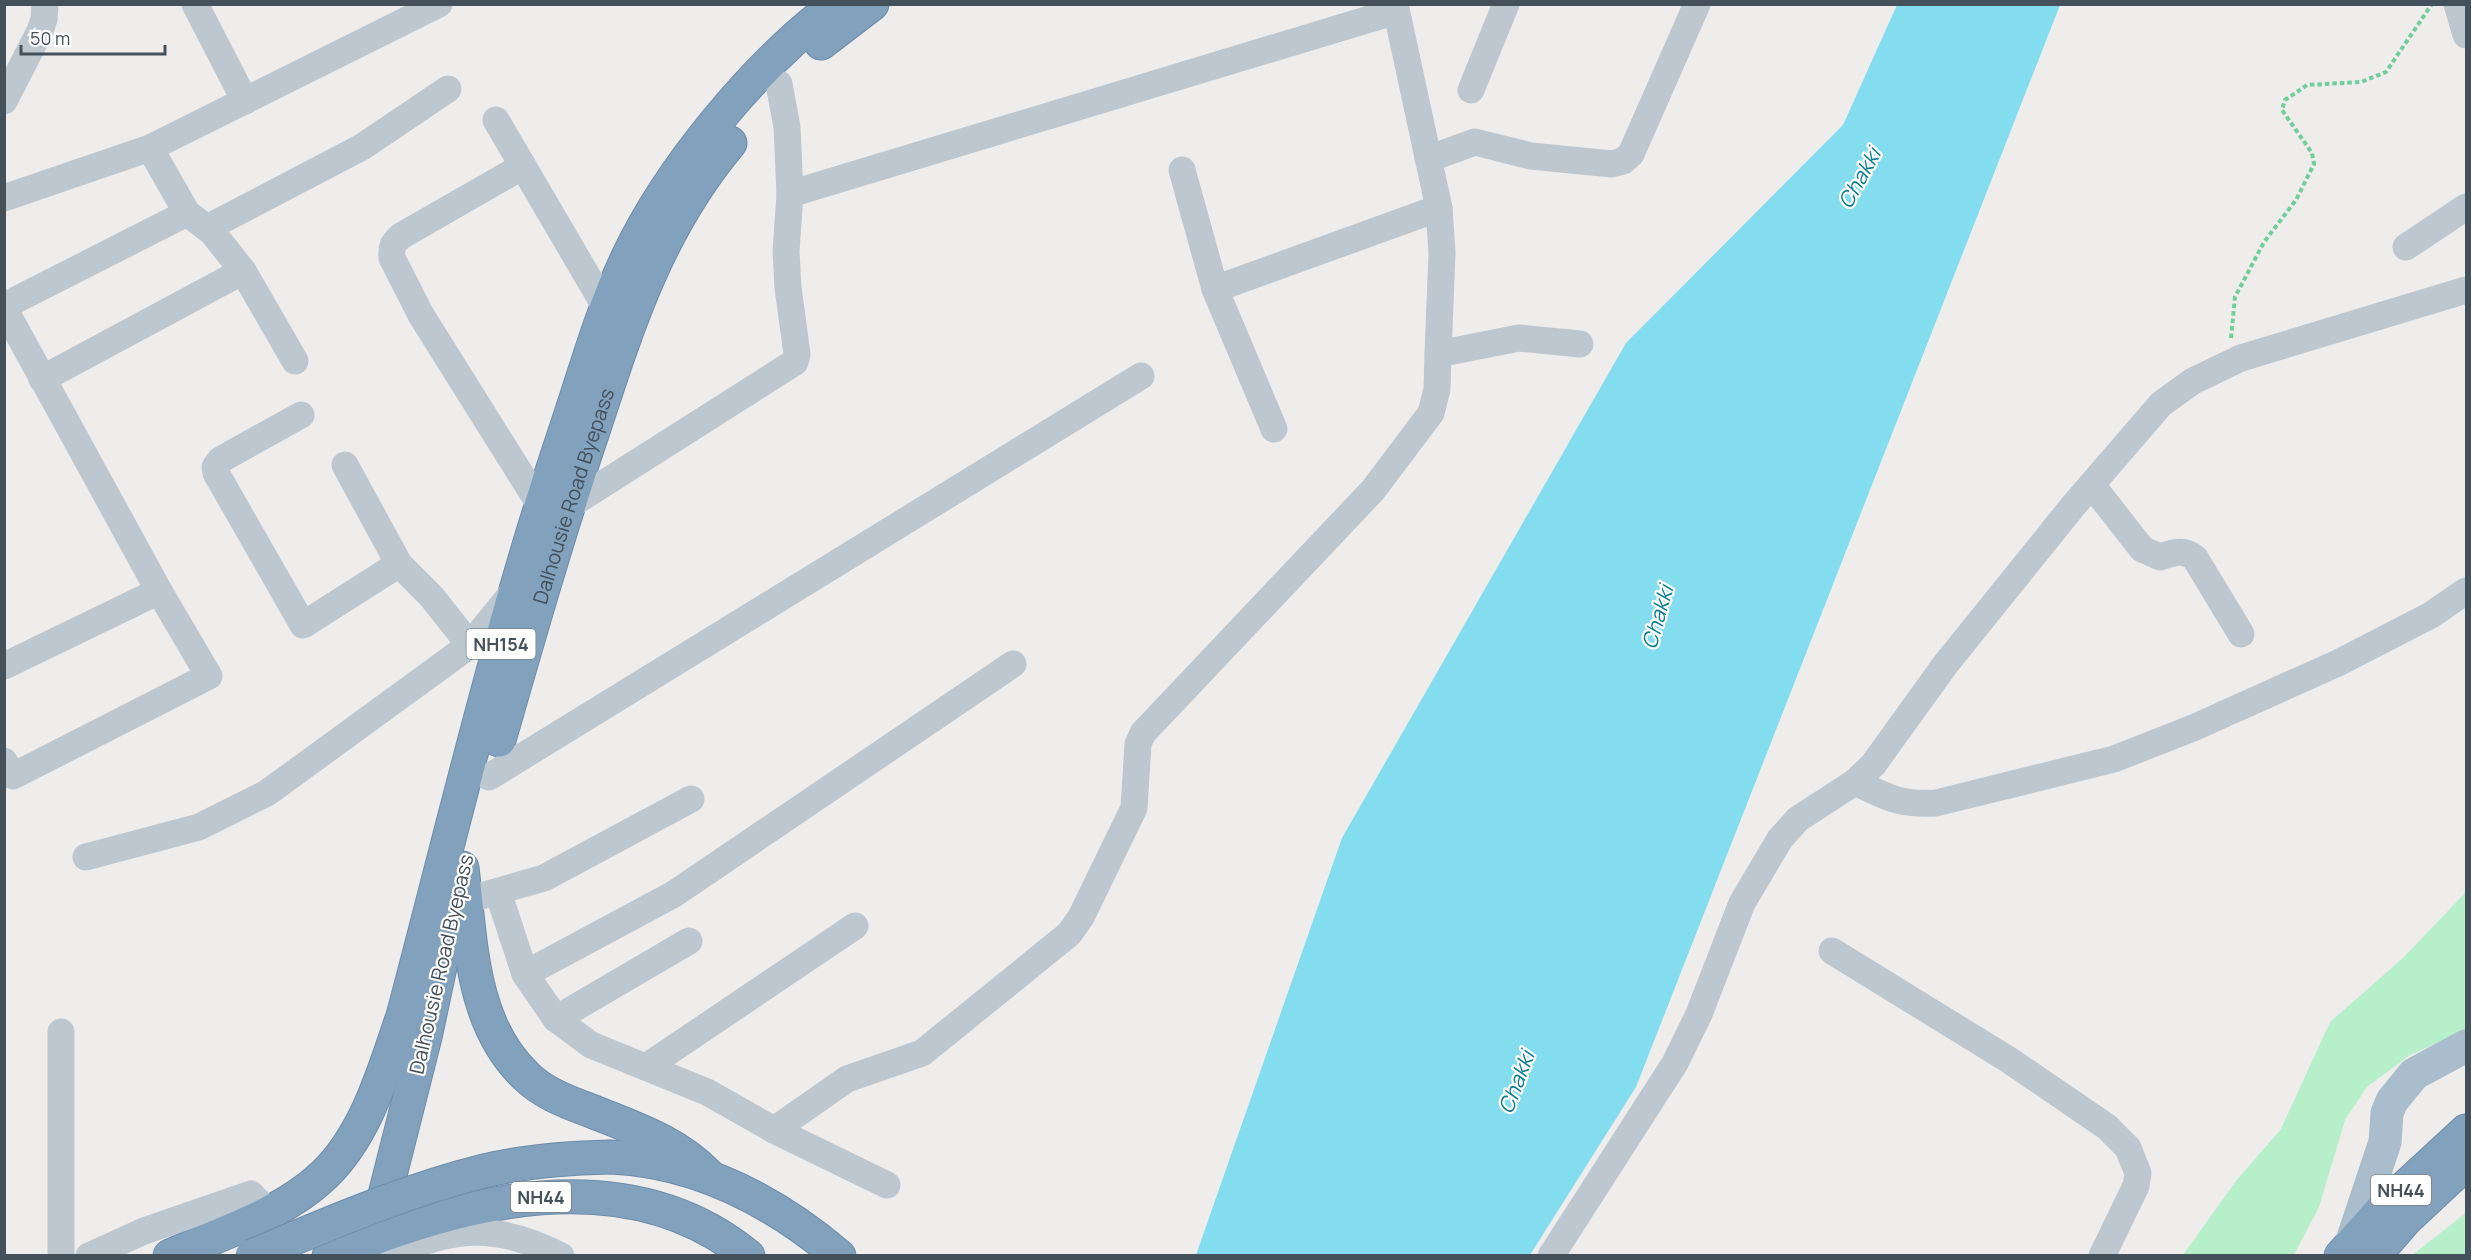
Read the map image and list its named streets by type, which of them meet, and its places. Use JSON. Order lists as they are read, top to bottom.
{
  "streets": {
    "highway": ["Dalhousie Road Byepass", "NH154", "NH44"]
  },
  "crossings": [
    ["Dalhousie Road Byepass", "NH154"],
    ["Dalhousie Road Byepass", "NH44"]
  ],
  "water": ["Chakki"],
  "scale_bar": "50 m"
}
